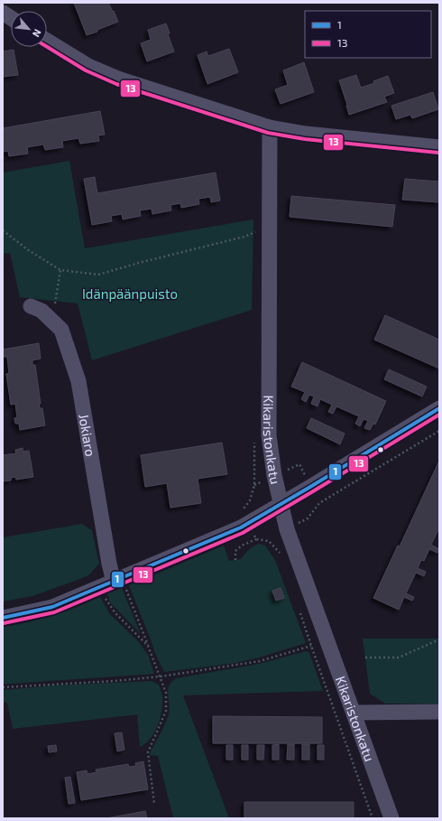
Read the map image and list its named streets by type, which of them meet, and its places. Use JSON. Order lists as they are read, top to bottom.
{
  "streets": {
    "street": ["Jokiaro", "Kikaristonkatu"]
  },
  "parks": ["Idänpäänpuisto"],
  "lines": ["transit line 13", "transit line 1"],
  "legend": ["1", "13"],
  "north": "bottom right"
}
